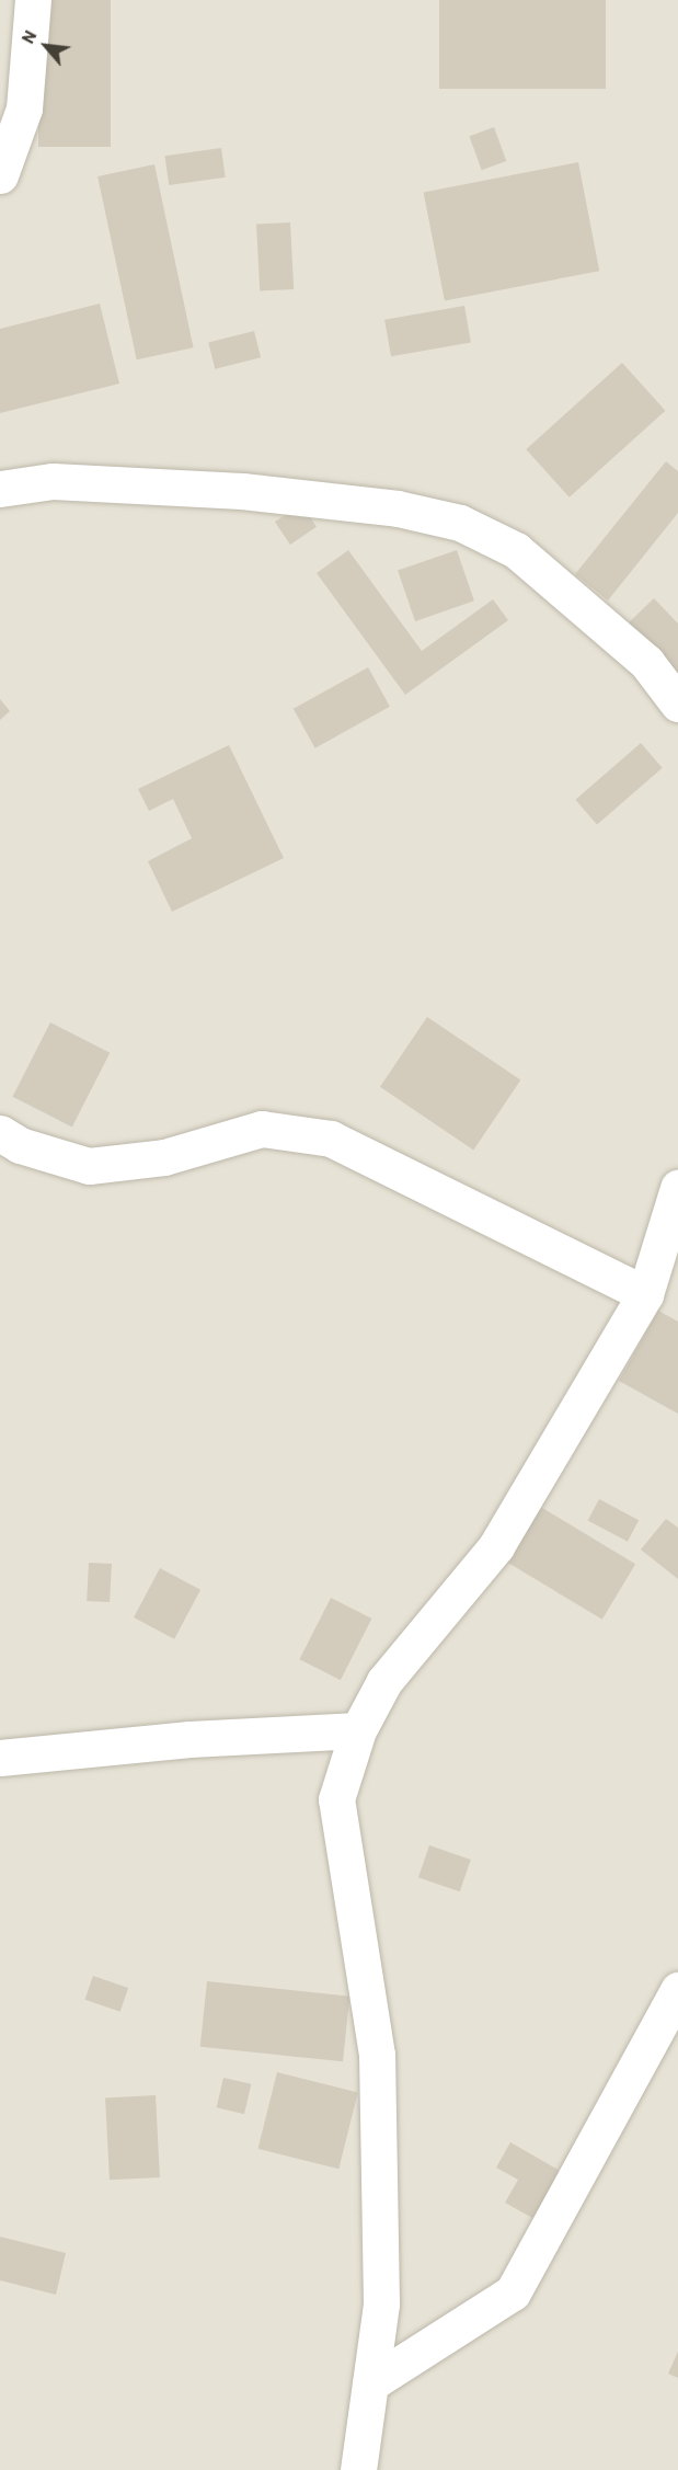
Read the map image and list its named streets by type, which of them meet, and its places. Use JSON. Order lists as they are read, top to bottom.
{
  "north": "top left"
}
